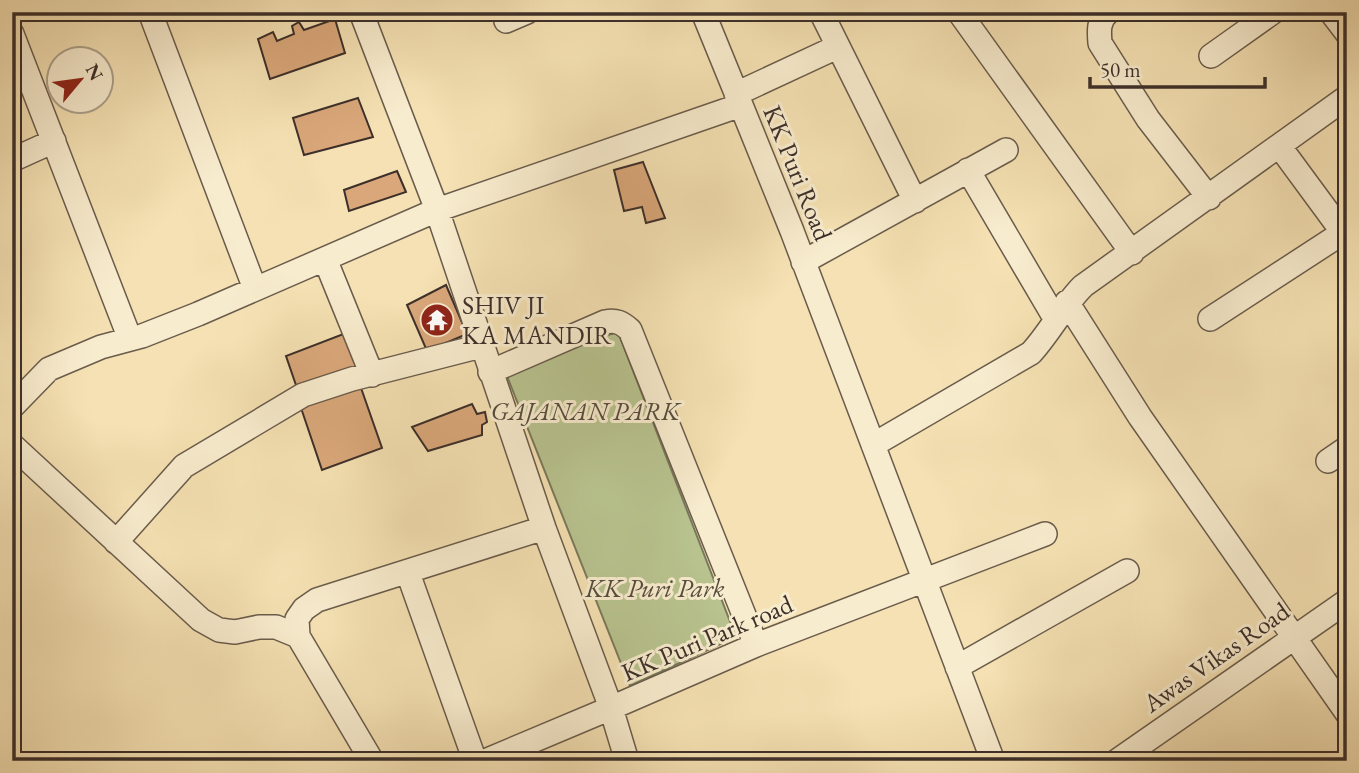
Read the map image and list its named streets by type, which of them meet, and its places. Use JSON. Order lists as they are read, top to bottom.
{
  "streets": {
    "street": ["KK Puri Road", "KK Puri Park road", "Awas Vikas Road"]
  },
  "crossings": [
    ["KK Puri Road", "KK Puri Park road"]
  ],
  "parks": ["GAJANAN PARK", "KK Puri Park"],
  "places": {
    "temple": ["SHIV JI KA MANDIR"]
  },
  "scale_bar": "50 m",
  "north": "top right"
}
